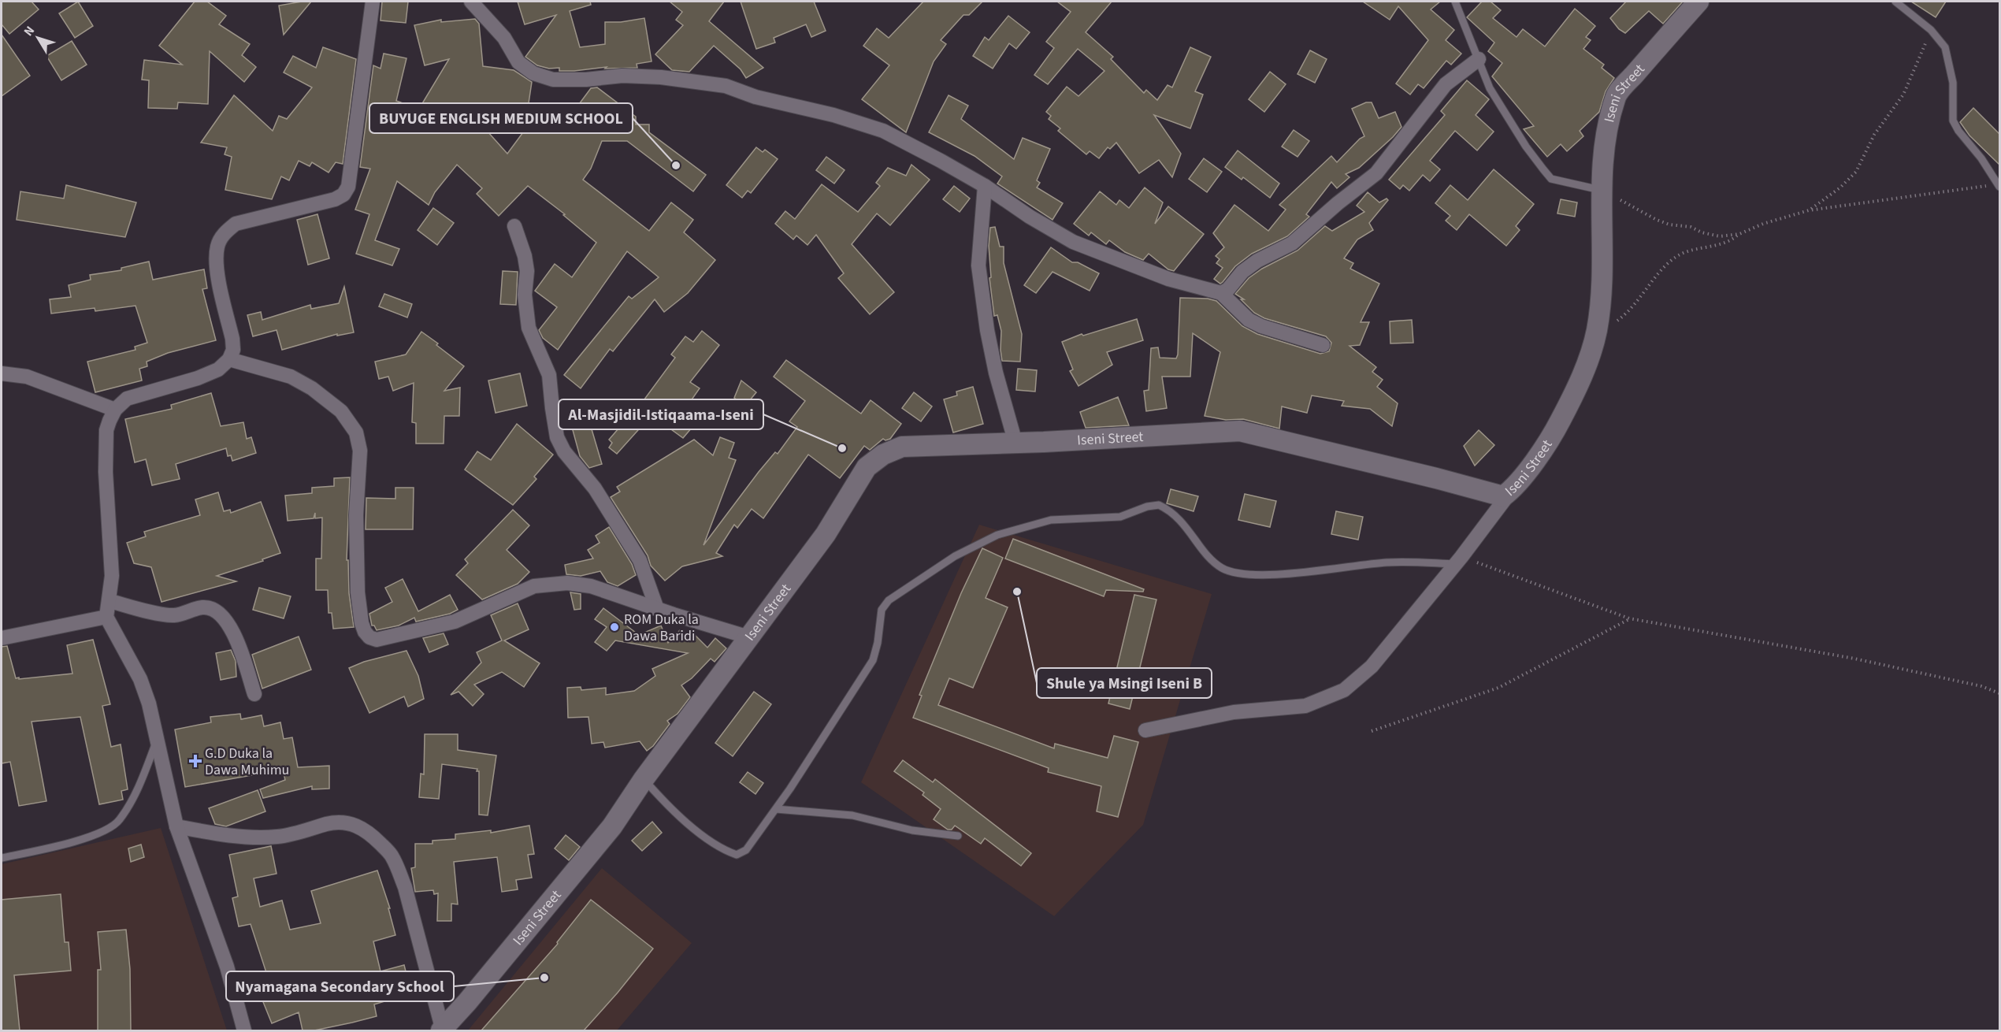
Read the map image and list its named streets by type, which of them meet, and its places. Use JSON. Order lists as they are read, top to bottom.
{
  "streets": {
    "street": ["Iseni Street"]
  },
  "places": {
    "other": [
      "BUYUGE ENGLISH MEDIUM SCHOOL",
      "Al-Masjidil-Istiqaama-Iseni",
      "Shule ya Msingi Iseni B",
      "ROM Duka la Dawa Baridi",
      "Nyamagana Secondary School"
    ],
    "health": ["G.D Duka la Dawa Muhimu"]
  },
  "north": "top left"
}
